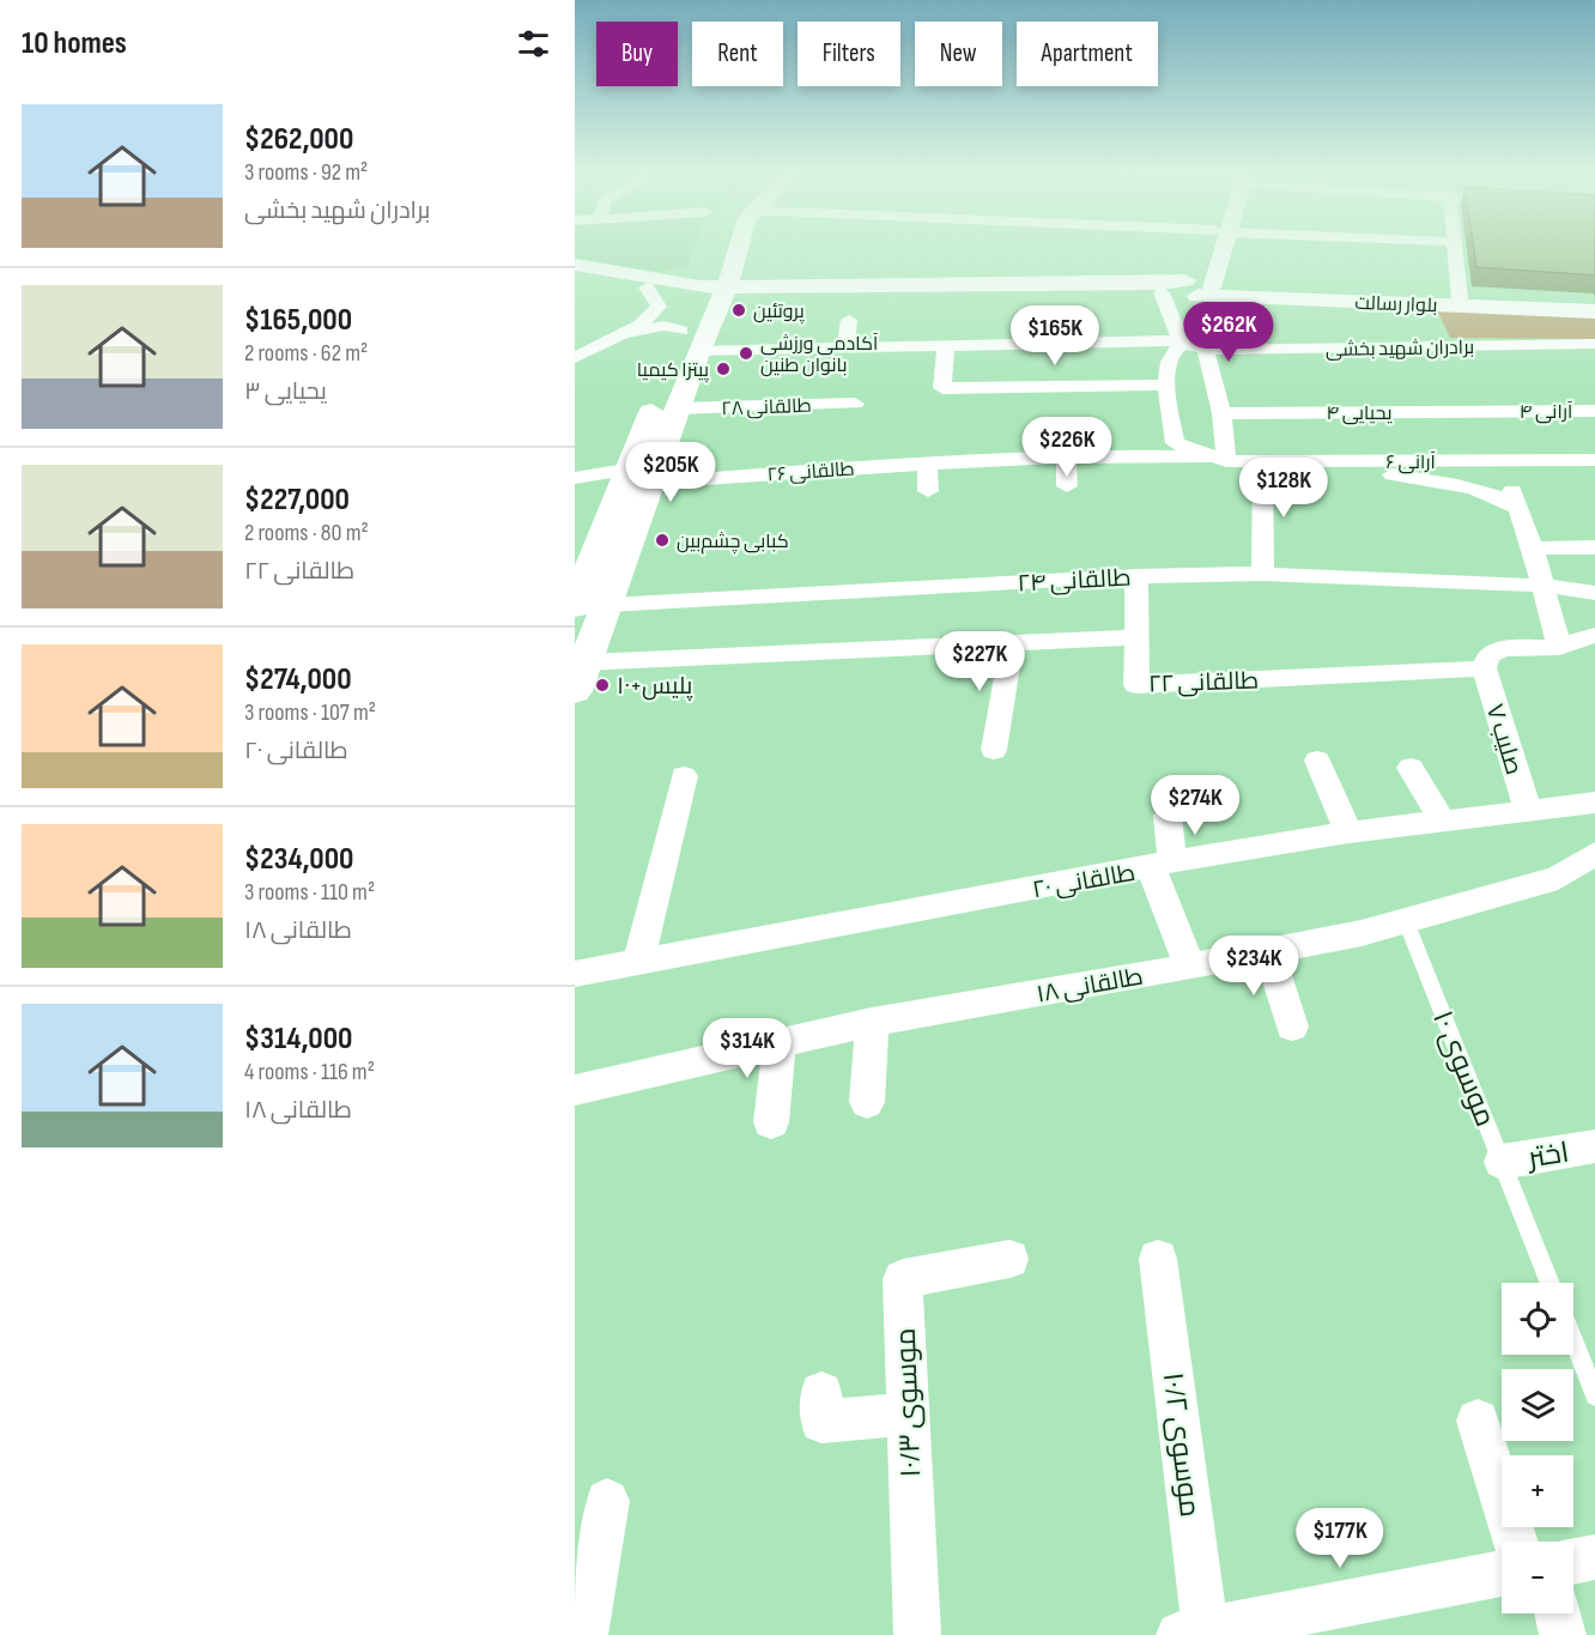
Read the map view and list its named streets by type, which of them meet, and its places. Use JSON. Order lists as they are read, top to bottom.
{
  "streets": {
    "main road": ["بلوار رسالت"],
    "street": [
      "برادران شهید بخشی",
      "طالقانی ۲۸",
      "آرانی ۴",
      "یحیایی ۴",
      "آرانی ۶",
      "طالقانی ۲۶",
      "طالقانی ۲۴",
      "طالقانی ۲۲",
      "صلیب ۷",
      "طالقانی ۲۰",
      "طالقانی ۱۸",
      "اختر",
      "موسوی ۱۰/۳",
      "موسوی ۱۰/۲"
    ],
    "lane": ["موسوی ۱۰"]
  },
  "crossings": [
    ["آرانی ۴", "یحیایی ۴"],
    ["آرانی ۶", "طالقانی ۲۶"],
    ["طالقانی ۲۲", "صلیب ۷"],
    ["صلیب ۷", "طالقانی ۲۰"],
    ["طالقانی ۱۸", "موسوی ۱۰"],
    ["موسوی ۱۰", "اختر"]
  ],
  "places": [
    "پروتئین",
    "آکادمی ورزشی بانوان طنین",
    "پیتزا کیمیا",
    "کبابی چشم‌بین",
    "پلیس+۱۰"
  ],
  "page": {
    "heading": "10 homes",
    "chip": [
      "Buy",
      "Rent",
      "Filters",
      "New",
      "Apartment"
    ],
    "list": [
      {
        "name": "$262,000",
        "note": "3 rooms · 92 m² · برادران شهید بخشی"
      },
      {
        "name": "$165,000",
        "note": "2 rooms · 62 m² · یحیایی ۳"
      },
      {
        "name": "$227,000",
        "note": "2 rooms · 80 m² · طالقانی ۲۲"
      },
      {
        "name": "$274,000",
        "note": "3 rooms · 107 m² · طالقانی ۲۰"
      },
      {
        "name": "$234,000",
        "note": "3 rooms · 110 m² · طالقانی ۱۸"
      },
      {
        "name": "$314,000",
        "note": "4 rooms · 116 m² · طالقانی ۱۸"
      }
    ],
    "price": [
      "$262K",
      "$165K",
      "$226K",
      "$205K",
      "$128K",
      "$227K",
      "$274K",
      "$234K",
      "$314K",
      "$177K"
    ],
    "map_buttons": ["+", "−"]
  }
}
